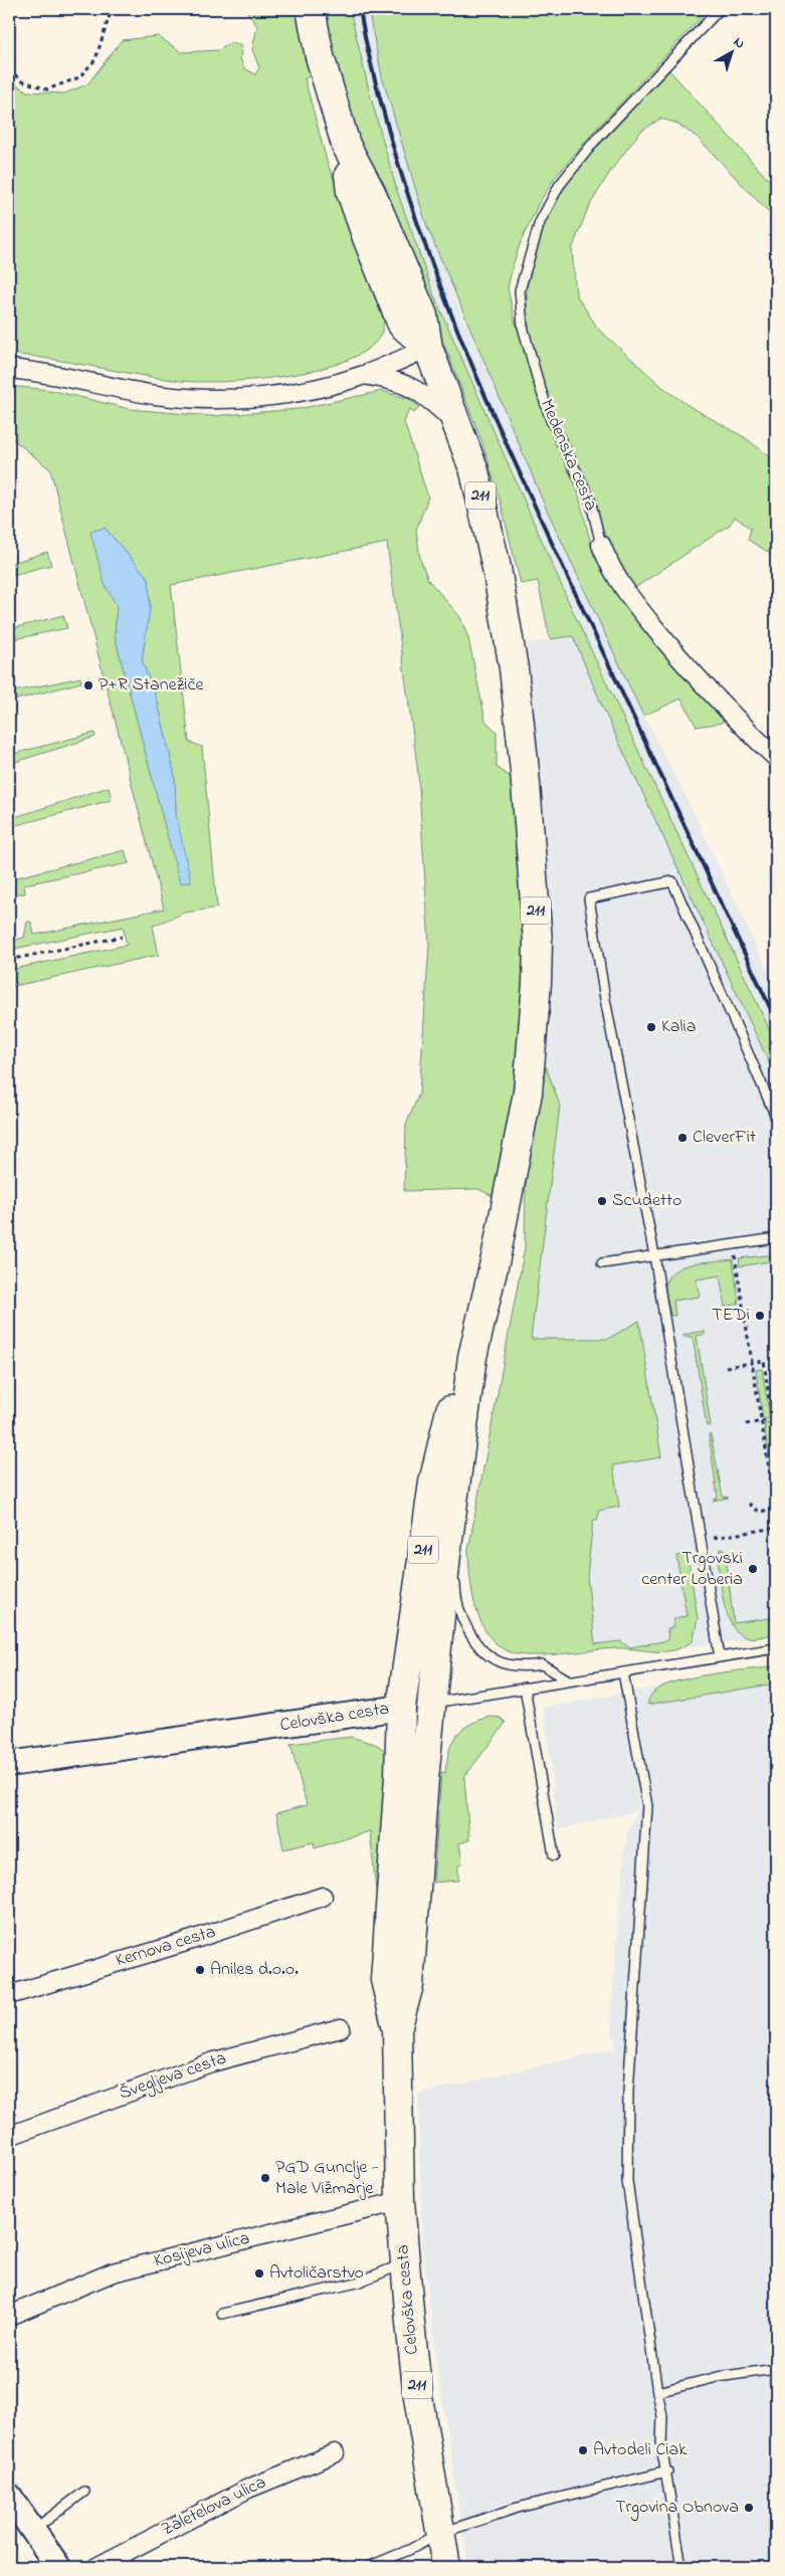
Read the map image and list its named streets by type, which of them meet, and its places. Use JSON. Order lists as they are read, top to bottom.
{
  "streets": {
    "main road": ["211", "Celovška cesta"],
    "street": [
      "Medenska cesta",
      "Kernova cesta",
      "Švegljeva cesta",
      "Kosijeva ulica",
      "Zaletelova ulica"
    ]
  },
  "crossings": [
    ["211", "Celovška cesta"],
    ["Celovška cesta", "Kosijeva ulica"]
  ],
  "places": [
    "P+R Stanežiče",
    "Kalia",
    "CleverFit",
    "Scudetto",
    "TEDi",
    "Trgovski center Loberia",
    "Aniles d.o.o.",
    "PGD Gunclje - Male Vižmarje",
    "Avtoličarstvo",
    "Avtodeli Ciak",
    "Trgovina Obnova"
  ],
  "north": "top right"
}
